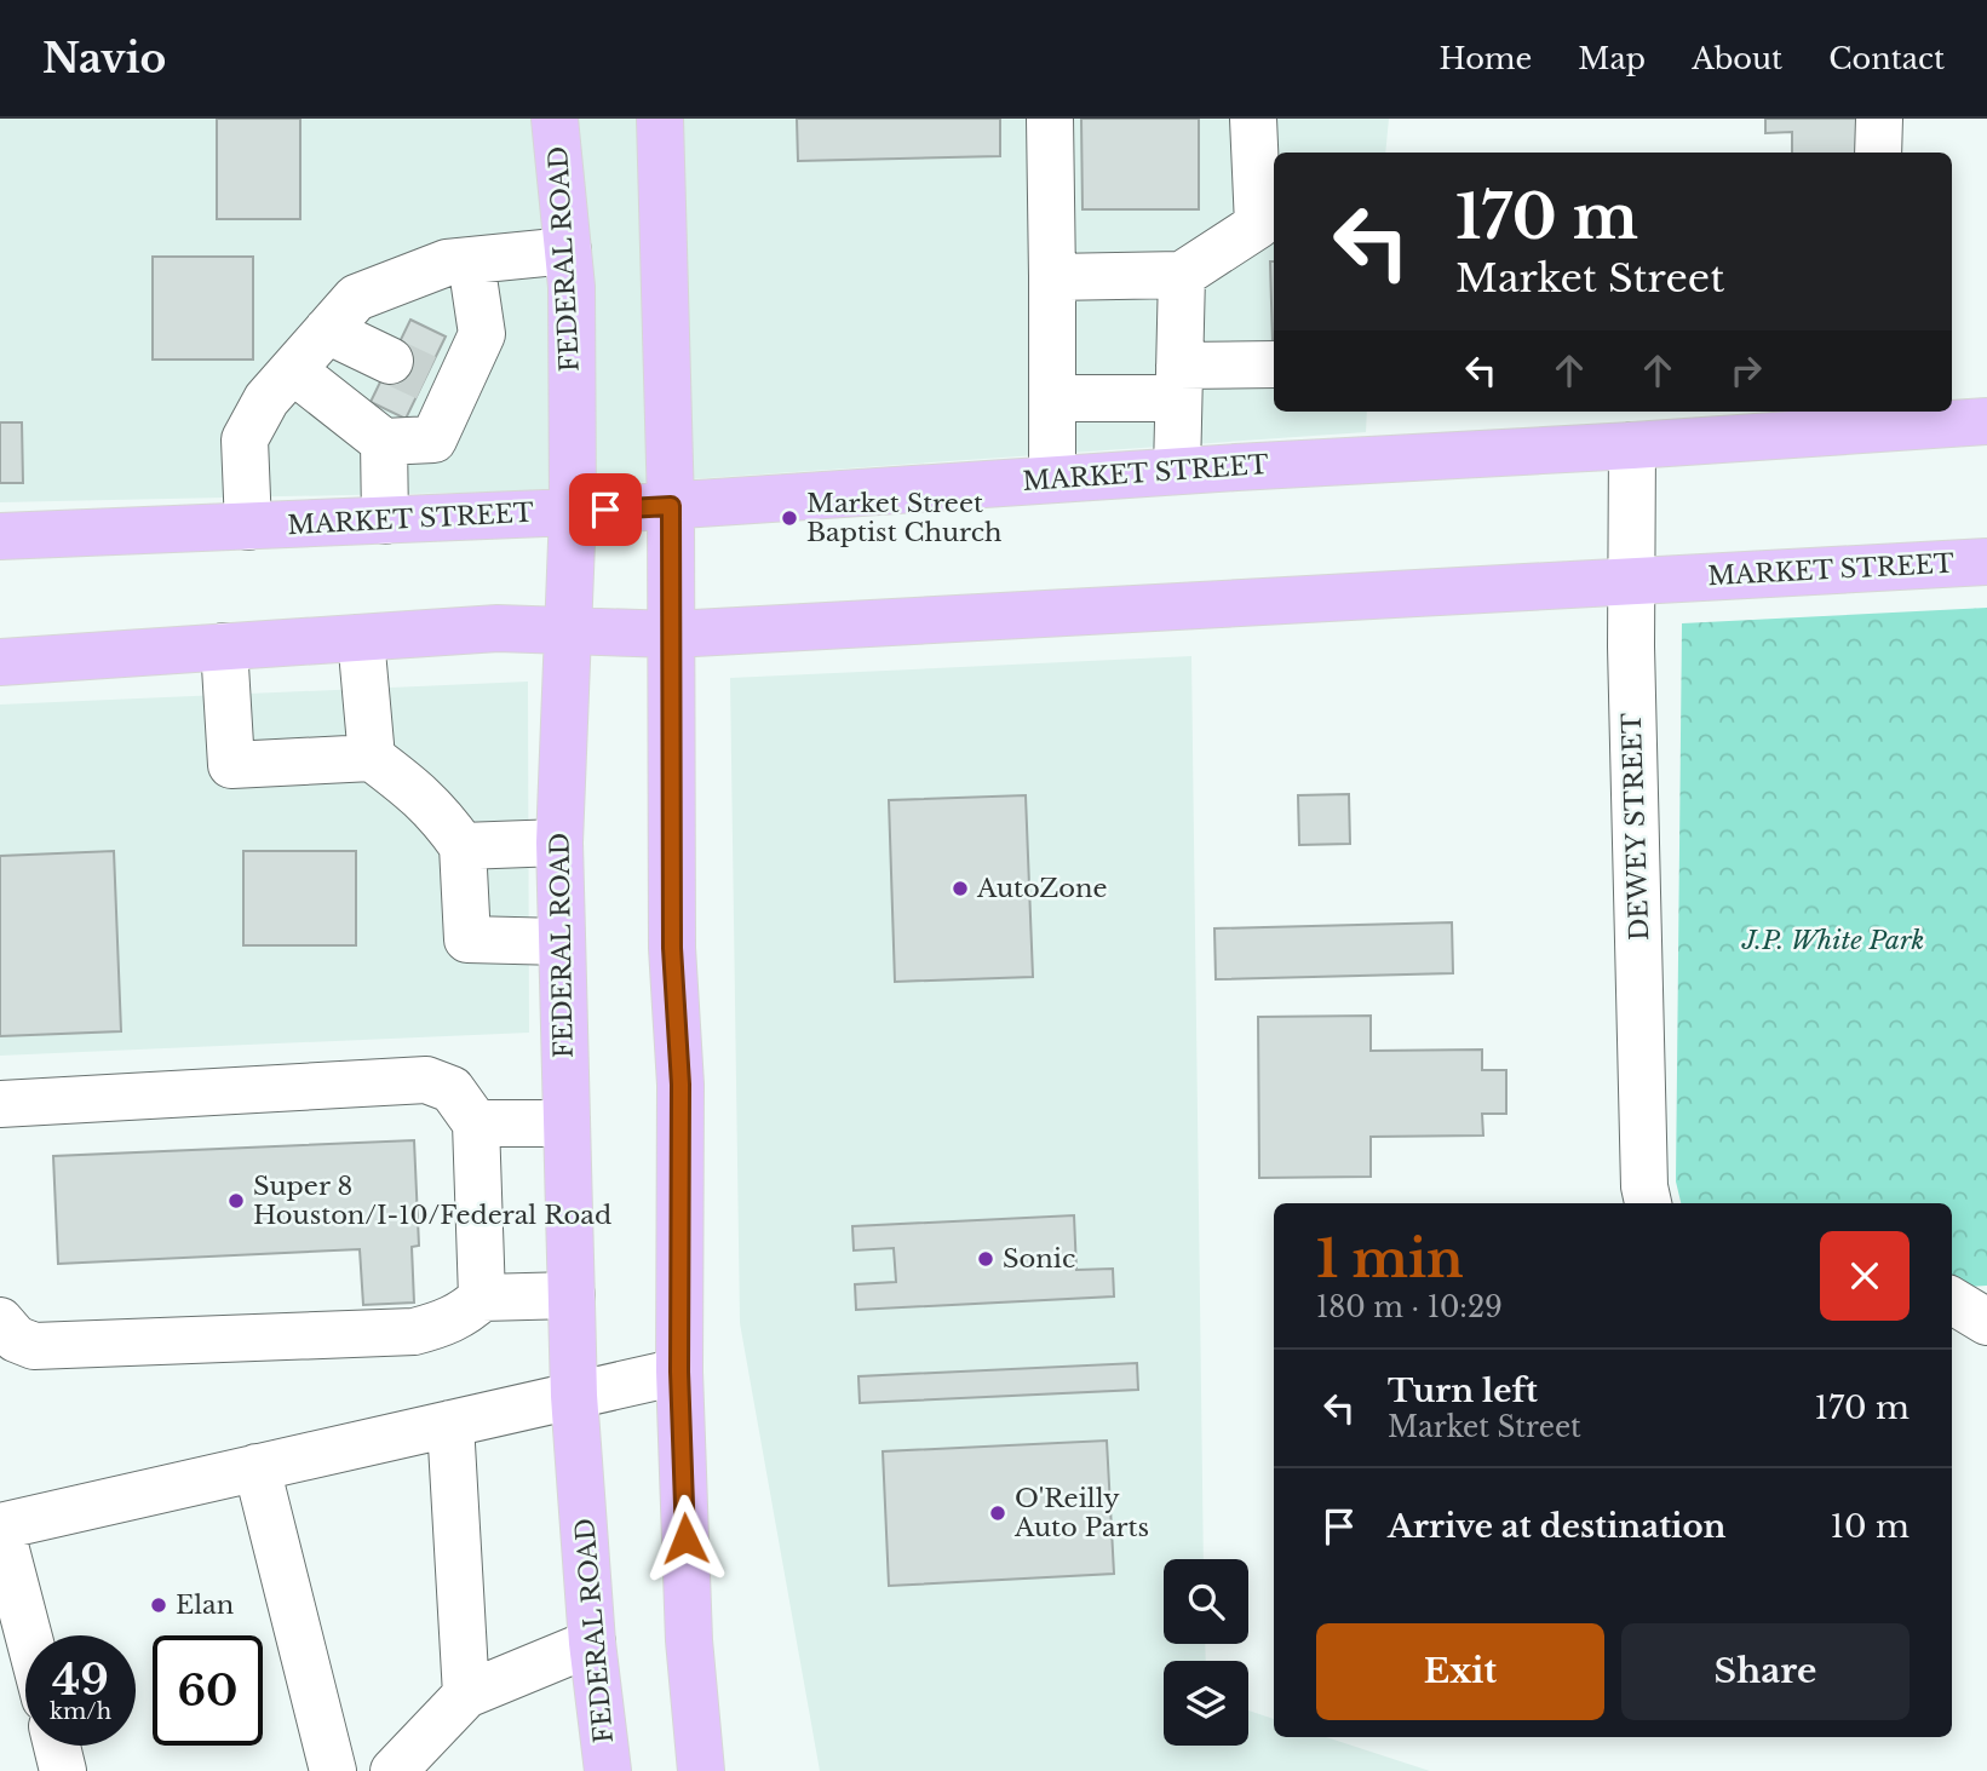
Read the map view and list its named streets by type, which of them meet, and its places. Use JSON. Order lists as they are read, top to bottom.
{
  "streets": {
    "main road": ["FEDERAL ROAD", "MARKET STREET"],
    "street": ["DEWEY STREET"]
  },
  "crossings": [
    ["FEDERAL ROAD", "MARKET STREET"],
    ["MARKET STREET", "DEWEY STREET"]
  ],
  "parks": ["J.P. White Park"],
  "places": [
    "Market Street Baptist Church",
    "AutoZone",
    "Super 8 Houston/I-10/Federal Road",
    "Sonic",
    "O'Reilly Auto Parts",
    "Elan"
  ],
  "page": {
    "header": "Navio",
    "nav": [
      "Home",
      "Map",
      "About",
      "Contact"
    ],
    "turn": ["170 m", "Market Street"],
    "heading": ["1 min", "180 m · 10:29"],
    "list": [
      {
        "name": "Turn left",
        "note": "Market Street",
        "value": "170 m"
      },
      {
        "name": "Arrive at destination",
        "value": "10 m"
      }
    ],
    "buttons": ["Exit", "Share"],
    "speed": "49 km/h",
    "limit": "60"
  }
}
